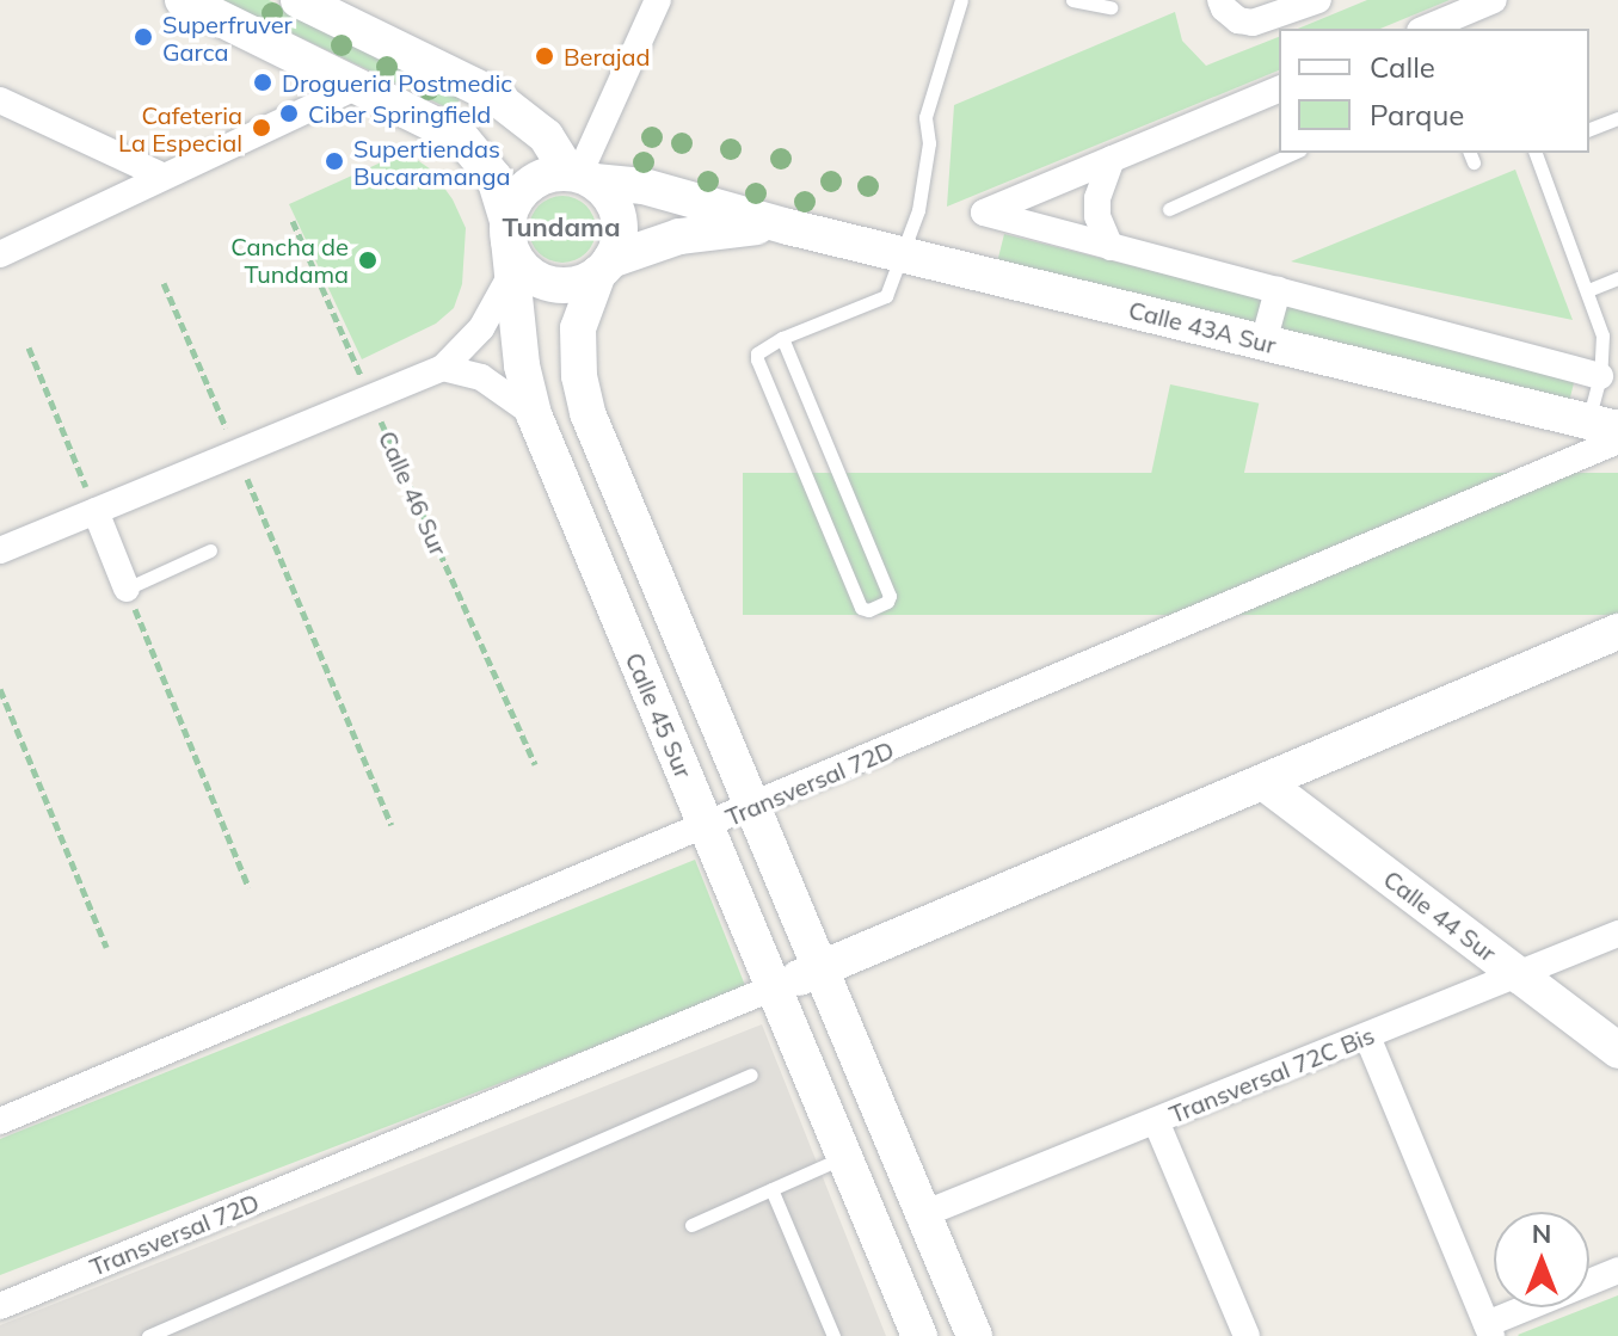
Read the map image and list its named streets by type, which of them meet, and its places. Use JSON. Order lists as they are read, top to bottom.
{
  "streets": {
    "street": [
      "Calle 43A Sur",
      "Calle 45 Sur",
      "Transversal 72D",
      "Calle 44 Sur",
      "Transversal 72C Bis"
    ],
    "path": ["Calle 46 Sur"]
  },
  "crossings": [
    ["Calle 43A Sur", "Calle 45 Sur"],
    ["Calle 45 Sur", "Transversal 72D"],
    ["Transversal 72D", "Calle 44 Sur"],
    ["Calle 44 Sur", "Transversal 72C Bis"]
  ],
  "districts": ["Tundama"],
  "places": [
    "Superfruver Garca",
    "Berajad",
    "Drogueria Postmedic",
    "Ciber Springfield",
    "Cafeteria La Especial",
    "Supertiendas Bucaramanga",
    "Cancha de Tundama"
  ],
  "legend": ["Calle", "Parque"],
  "north": "top"
}
